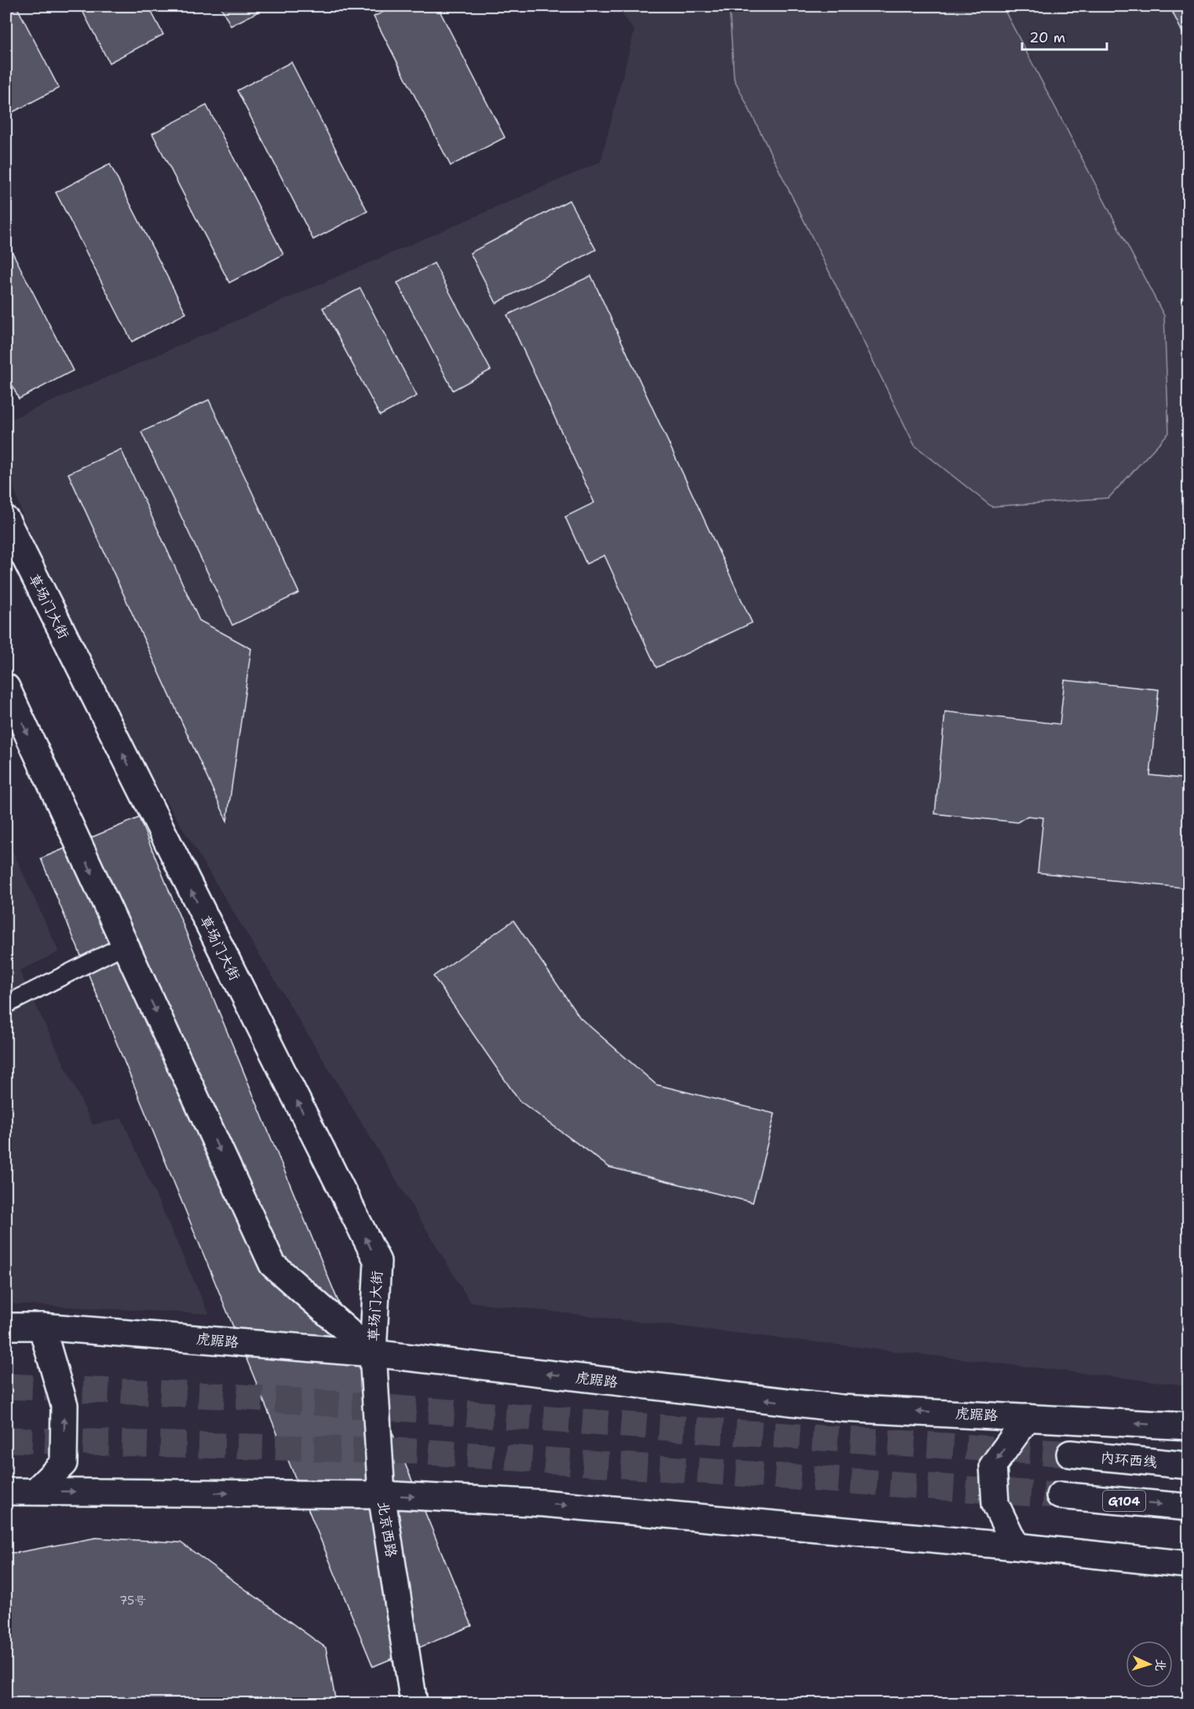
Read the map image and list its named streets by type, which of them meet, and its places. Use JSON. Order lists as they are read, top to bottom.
{
  "streets": {
    "main road": [
      "草场门大街",
      "虎踞路",
      "内环西线",
      "G104",
      "北京西路"
    ]
  },
  "crossings": [
    ["草场门大街", "虎踞路"],
    ["草场门大街", "北京西路"],
    ["虎踞路", "北京西路"]
  ],
  "house_numbers": ["75号"],
  "scale_bar": "20 m",
  "north": "right"
}
